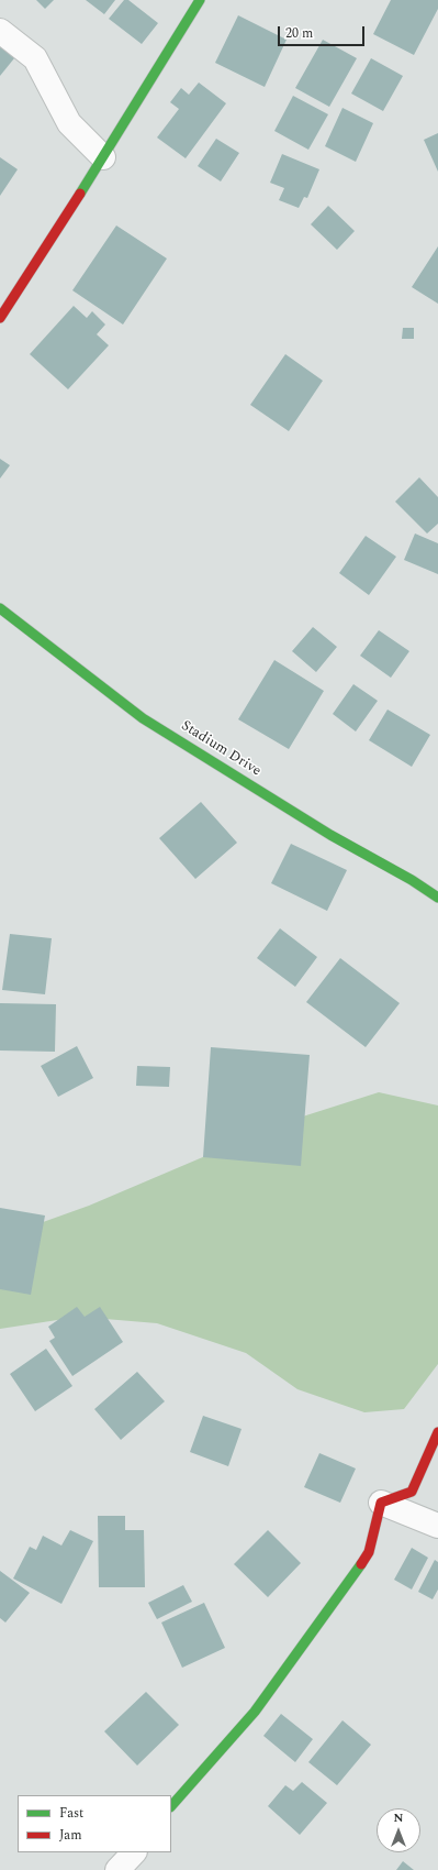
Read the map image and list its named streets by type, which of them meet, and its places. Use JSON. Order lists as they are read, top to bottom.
{
  "streets": {
    "street": ["Stadium Drive"]
  },
  "legend": ["Fast", "Jam"],
  "scale_bar": "20 m",
  "north": "top"
}
